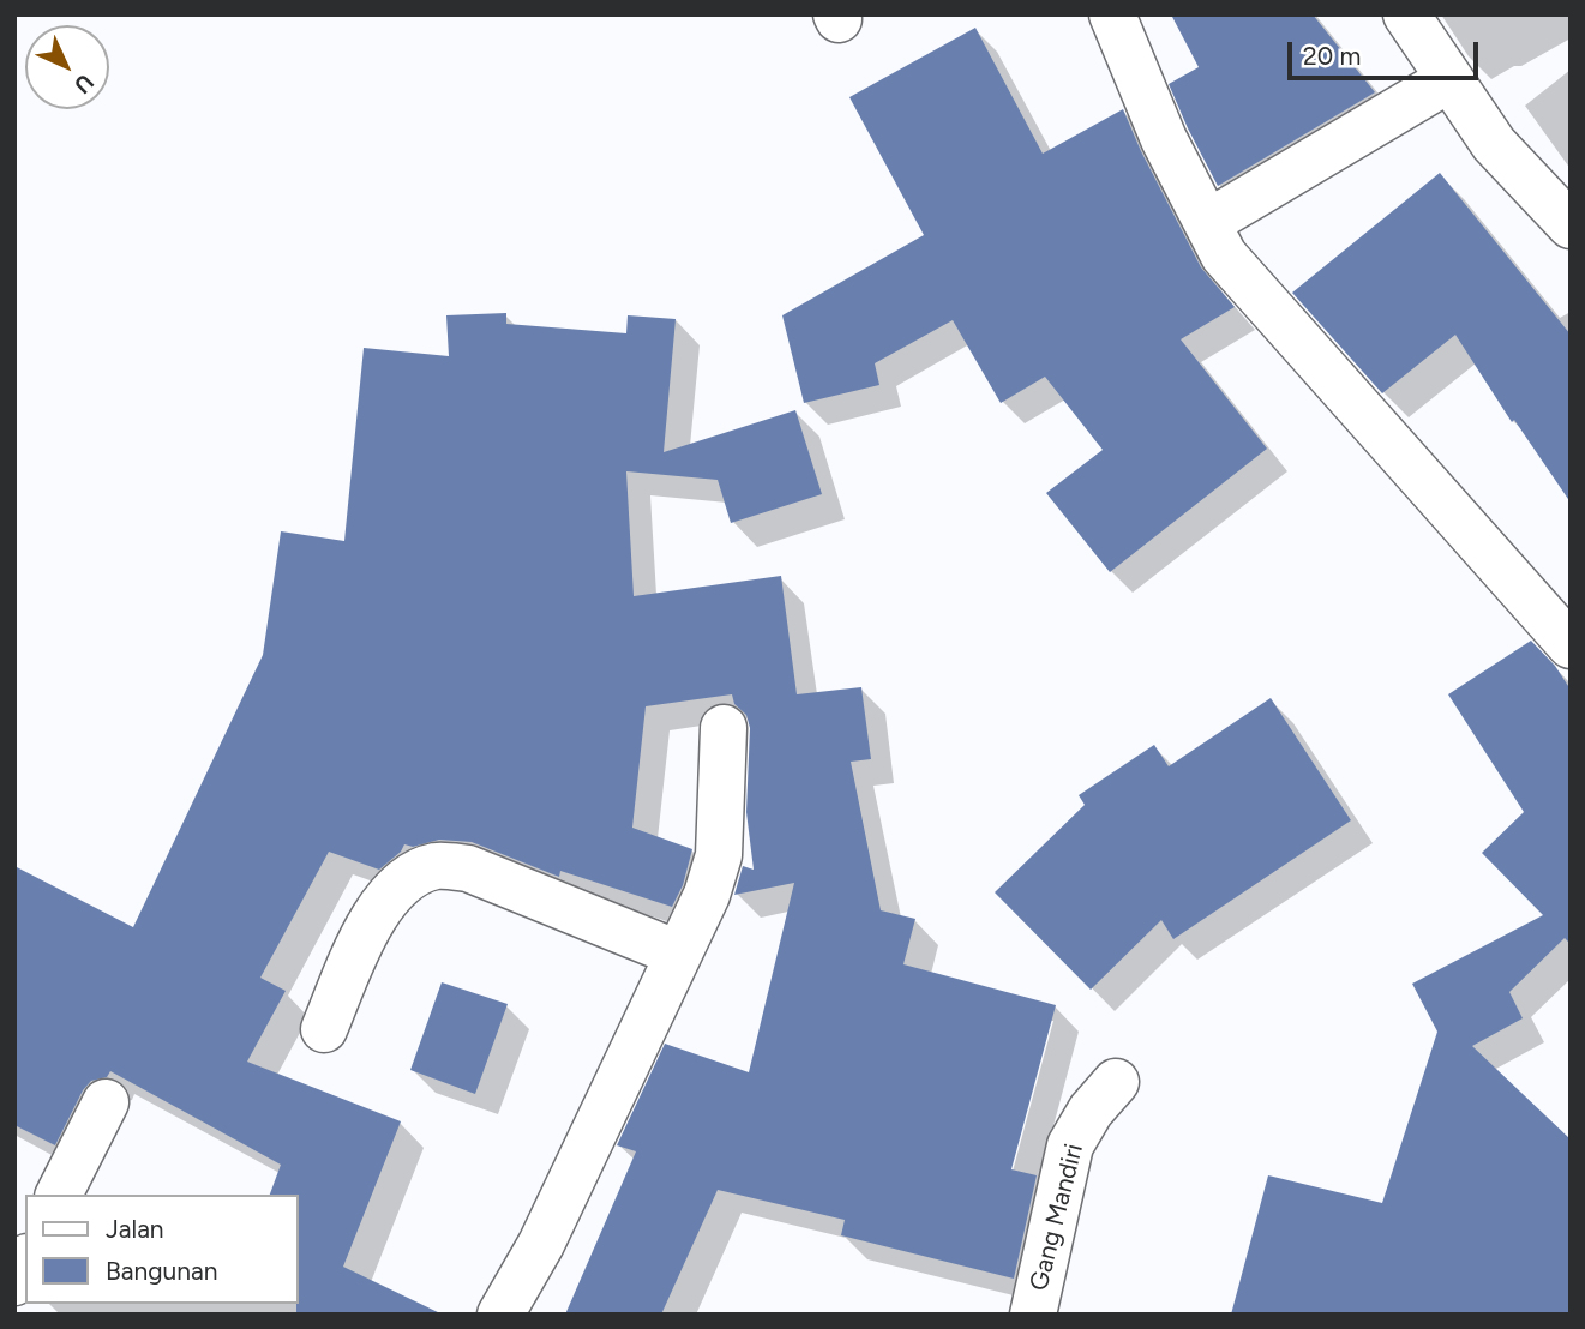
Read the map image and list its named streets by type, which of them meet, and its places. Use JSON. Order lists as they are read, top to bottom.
{
  "streets": {
    "street": ["Gang Mandiri"]
  },
  "legend": ["Jalan", "Bangunan"],
  "scale_bar": "20 m",
  "north": "bottom right"
}
